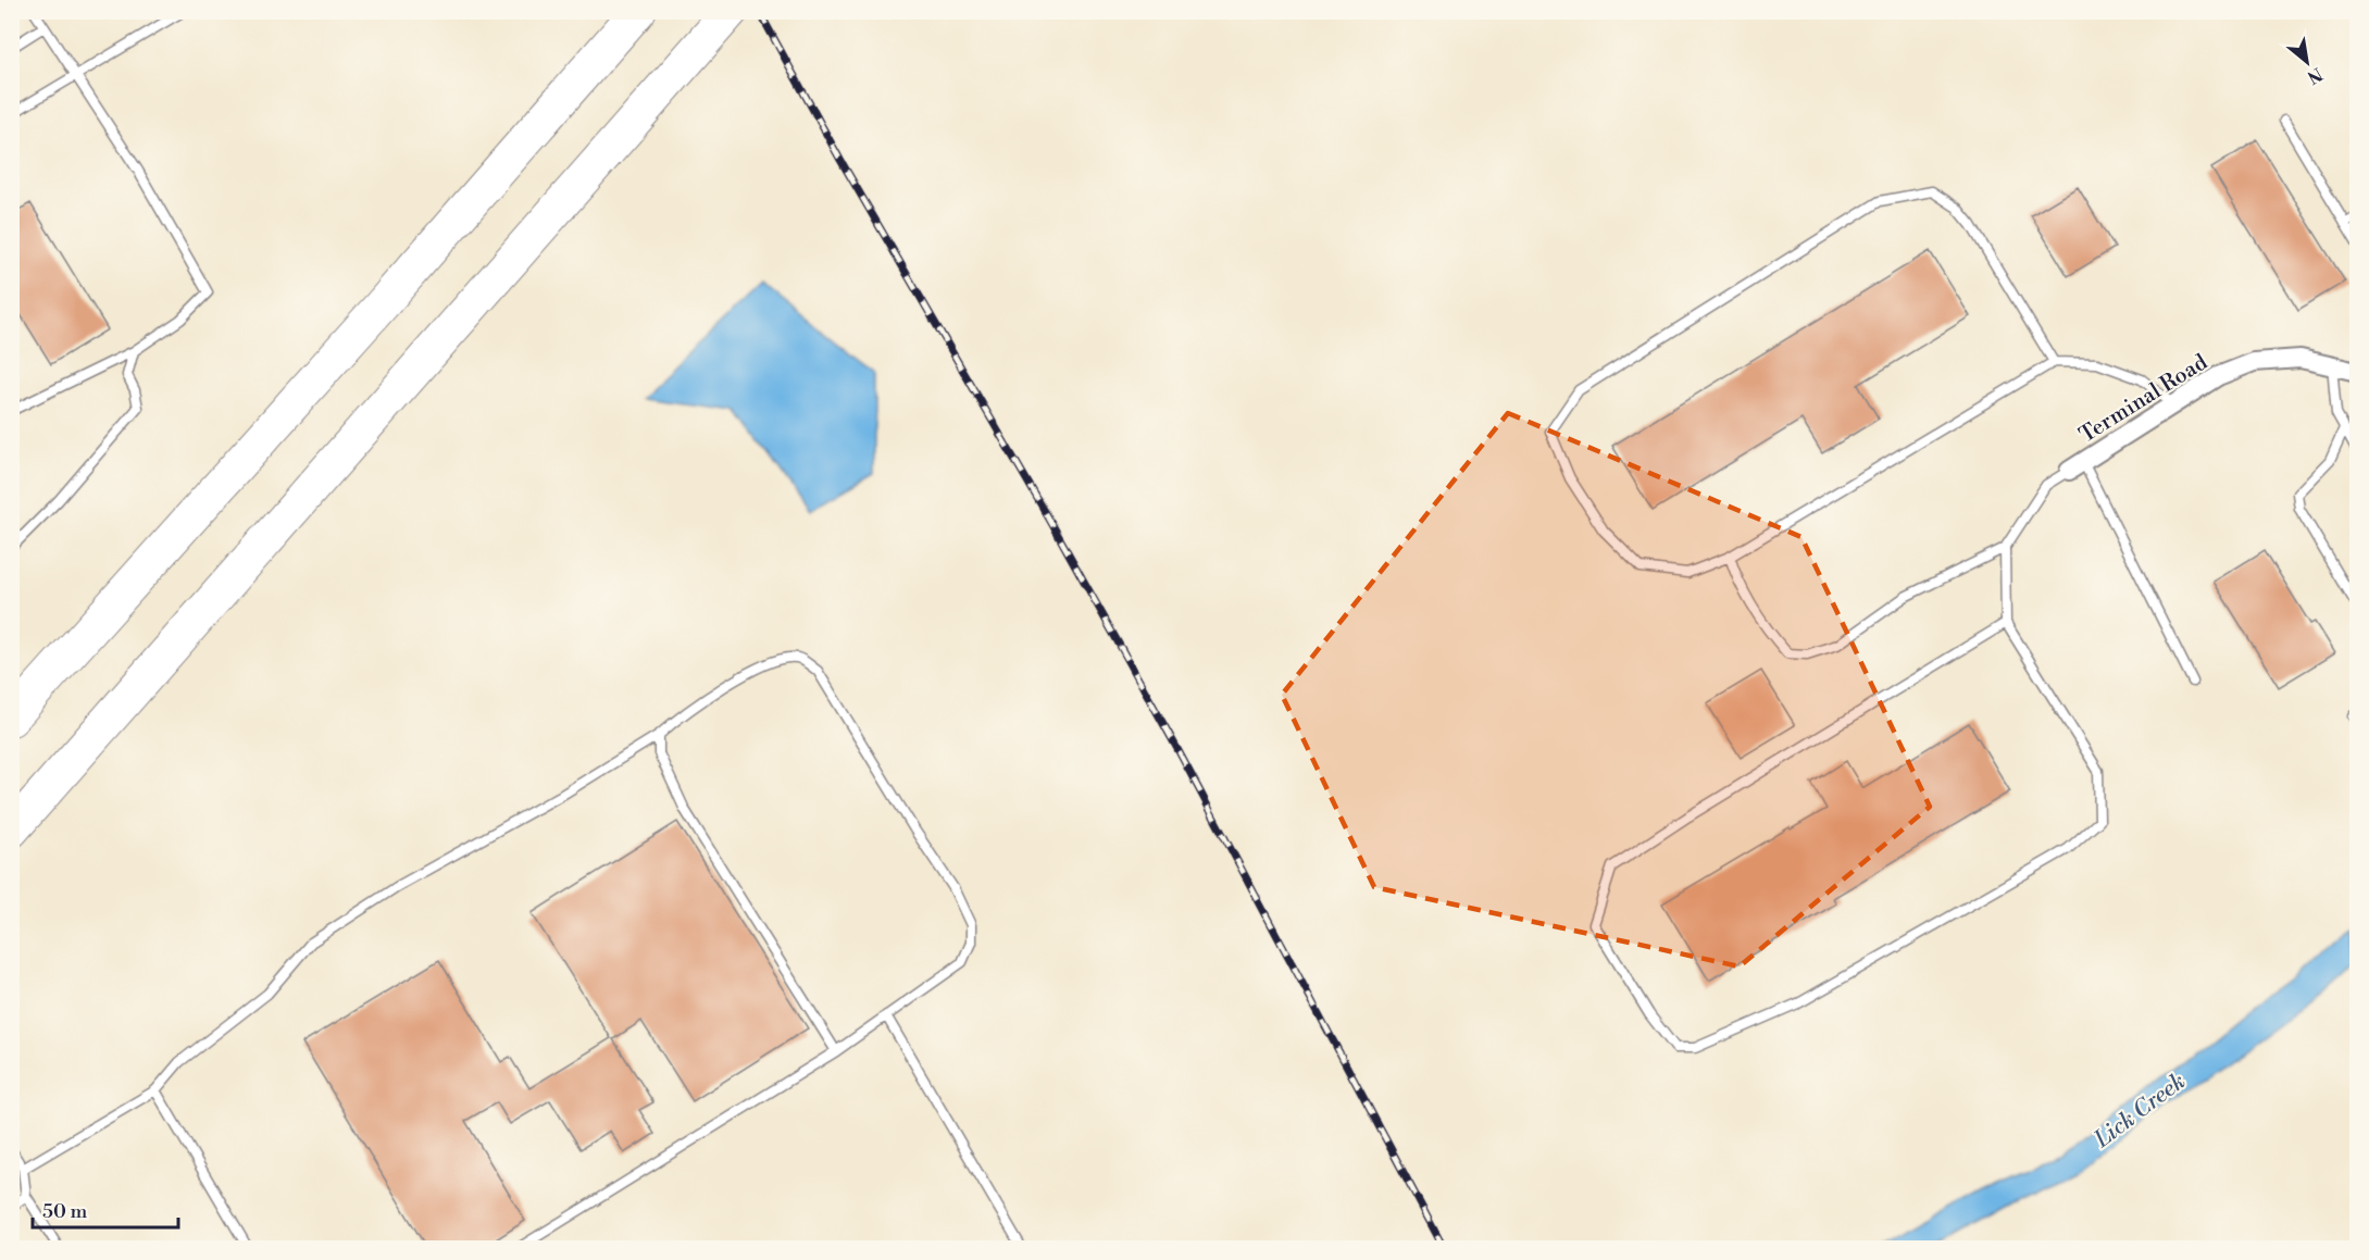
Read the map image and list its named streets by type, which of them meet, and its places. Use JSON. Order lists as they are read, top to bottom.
{
  "streets": {
    "street": ["Terminal Road"]
  },
  "water": ["Lick Creek"],
  "scale_bar": "50 m",
  "north": "bottom right"
}
